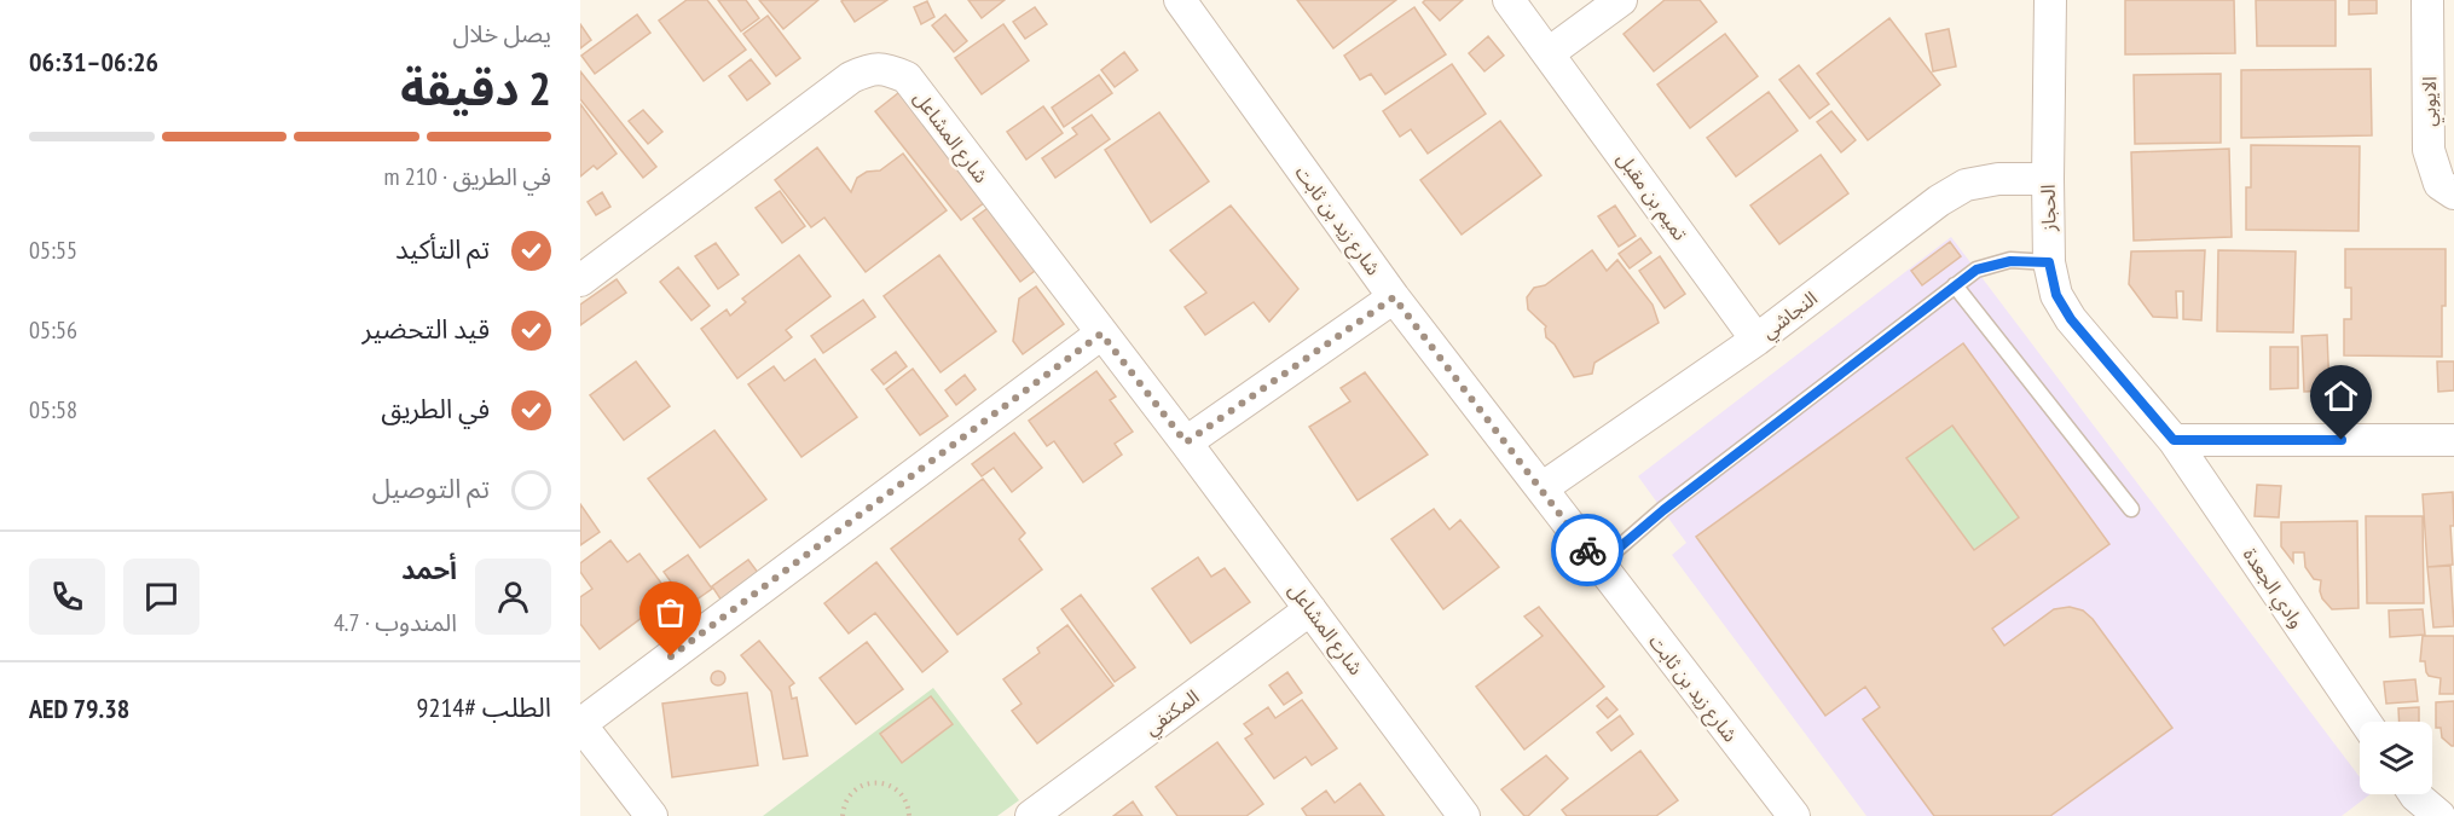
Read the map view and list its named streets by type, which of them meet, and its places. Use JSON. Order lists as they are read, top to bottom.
{
  "streets": {
    "street": [
      "الايوبي",
      "شارع المشاعل",
      "تميم بن مقبل",
      "الحجاز",
      "شارع زيد بن ثابت",
      "النجاشي",
      "وادي الجعدة",
      "المكتفي"
    ]
  },
  "crossings": [
    ["شارع المشاعل", "المكتفي"],
    ["تميم بن مقبل", "النجاشي"],
    ["الحجاز", "النجاشي"],
    ["الحجاز", "وادي الجعدة"],
    ["شارع زيد بن ثابت", "النجاشي"]
  ],
  "page": {
    "heading": ["2 دقيقة", "يصل خلال", "06:26–06:31"],
    "panel": [
      "أحمد",
      "المندوب · 4.7",
      "الطلب #9214",
      "AED 79.38"
    ],
    "bar": "في الطريق · 210 m",
    "list": [
      ["تم التأكيد", "05:55"],
      ["قيد التحضير", "05:56"],
      ["في الطريق", "05:58"],
      "تم التوصيل"
    ]
  }
}
